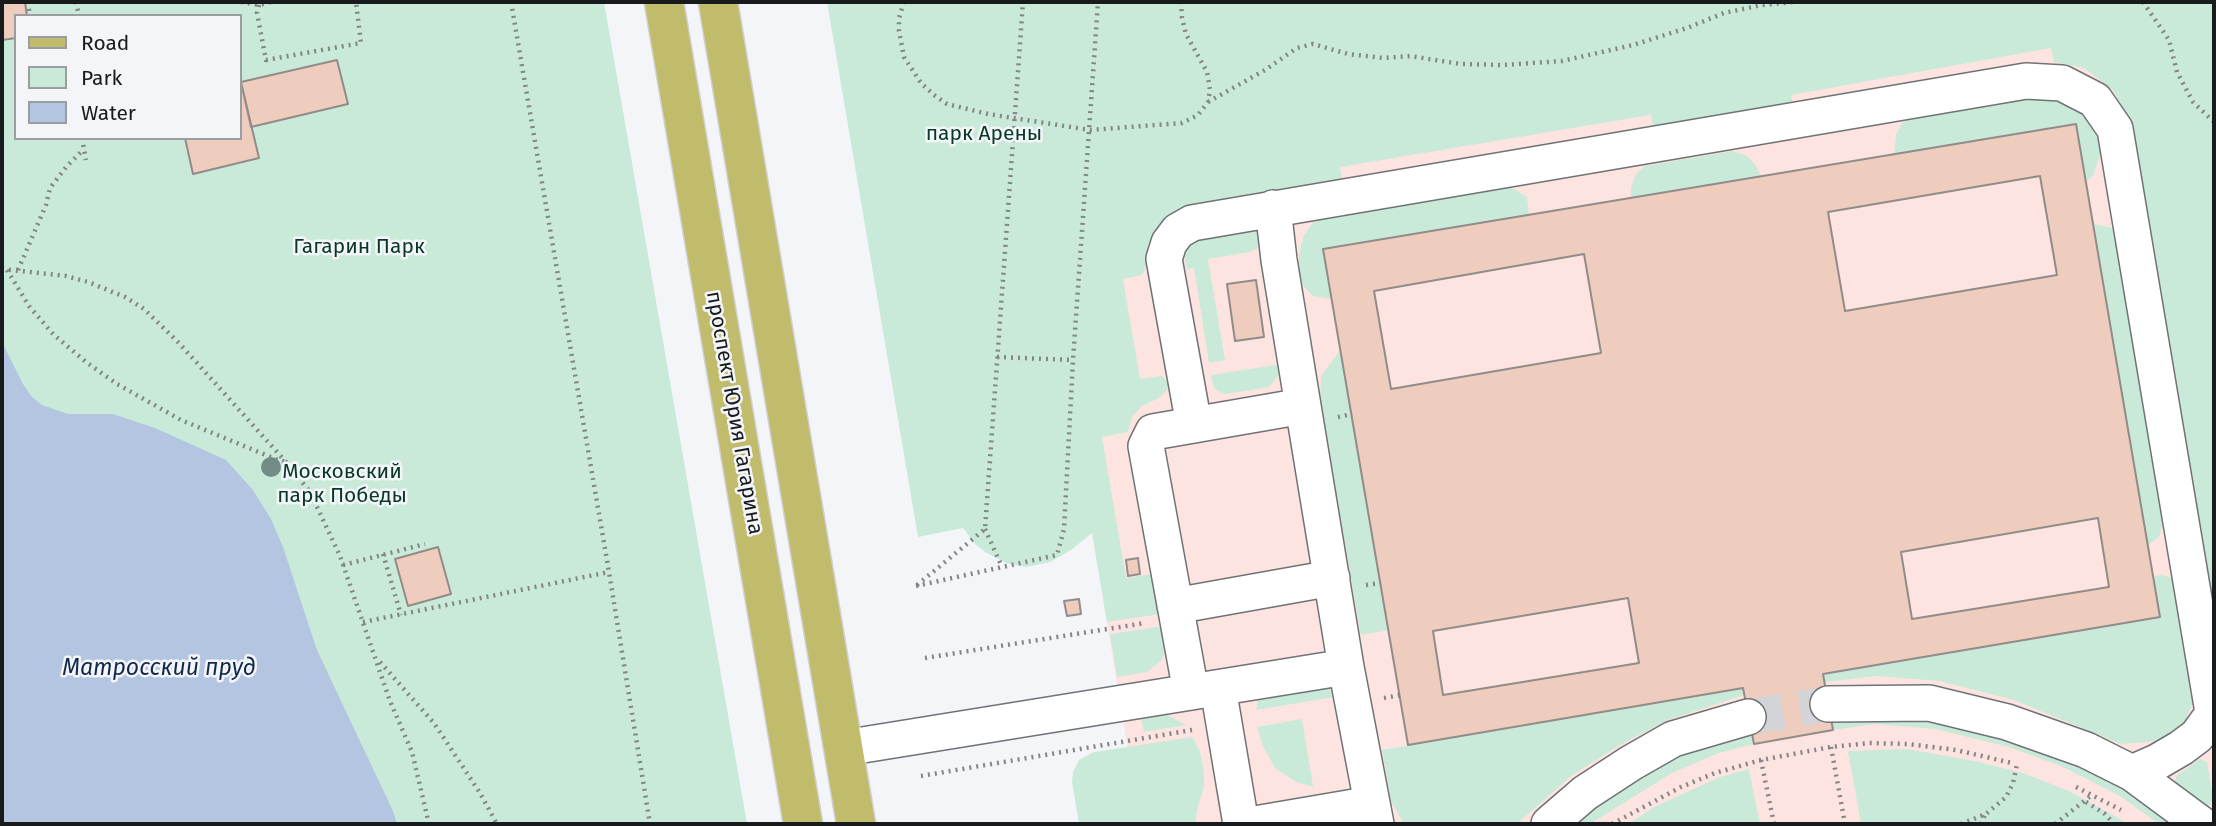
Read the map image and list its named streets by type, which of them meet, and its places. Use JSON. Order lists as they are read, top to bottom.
{
  "streets": {
    "main road": ["проспект Юрия Гагарина"]
  },
  "water": ["Матросский пруд"],
  "parks": ["парк Арены", "Гагарин Парк", "Московский парк Победы"],
  "legend": ["Road", "Park", "Water"]
}
